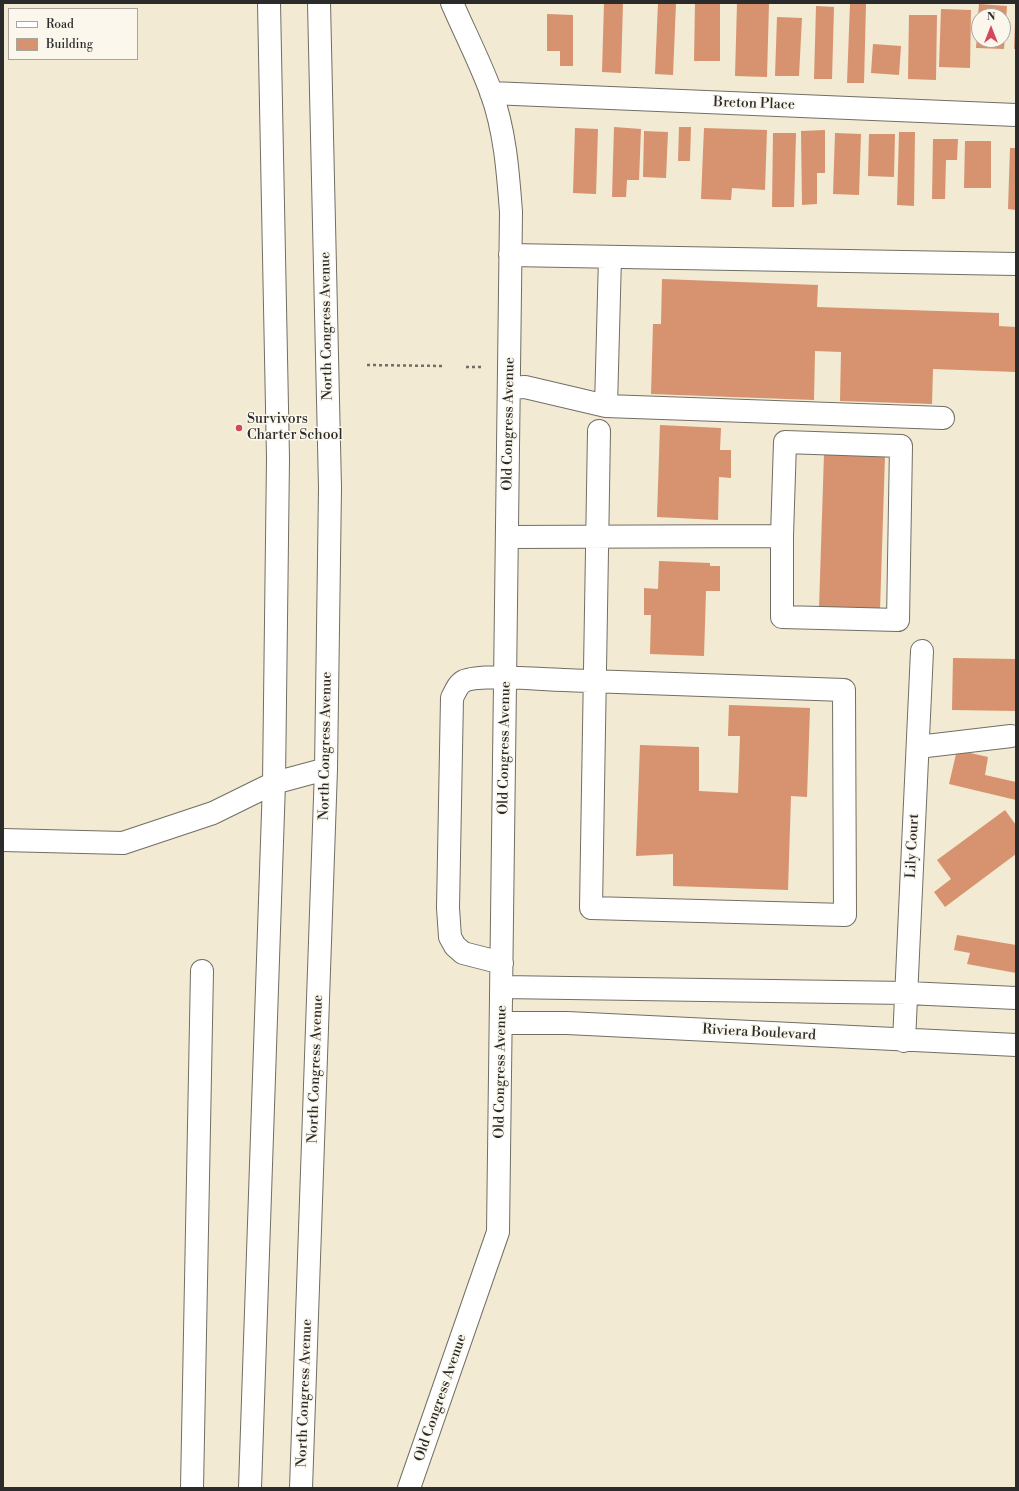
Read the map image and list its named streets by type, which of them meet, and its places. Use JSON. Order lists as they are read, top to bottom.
{
  "streets": {
    "street": [
      "Breton Place",
      "North Congress Avenue",
      "Old Congress Avenue",
      "Lily Court",
      "Riviera Boulevard"
    ]
  },
  "crossings": [
    ["Breton Place", "Old Congress Avenue"],
    ["Old Congress Avenue", "Riviera Boulevard"],
    ["Lily Court", "Riviera Boulevard"]
  ],
  "places": ["Survivors Charter School"],
  "legend": ["Road", "Building"],
  "north": "top"
}
